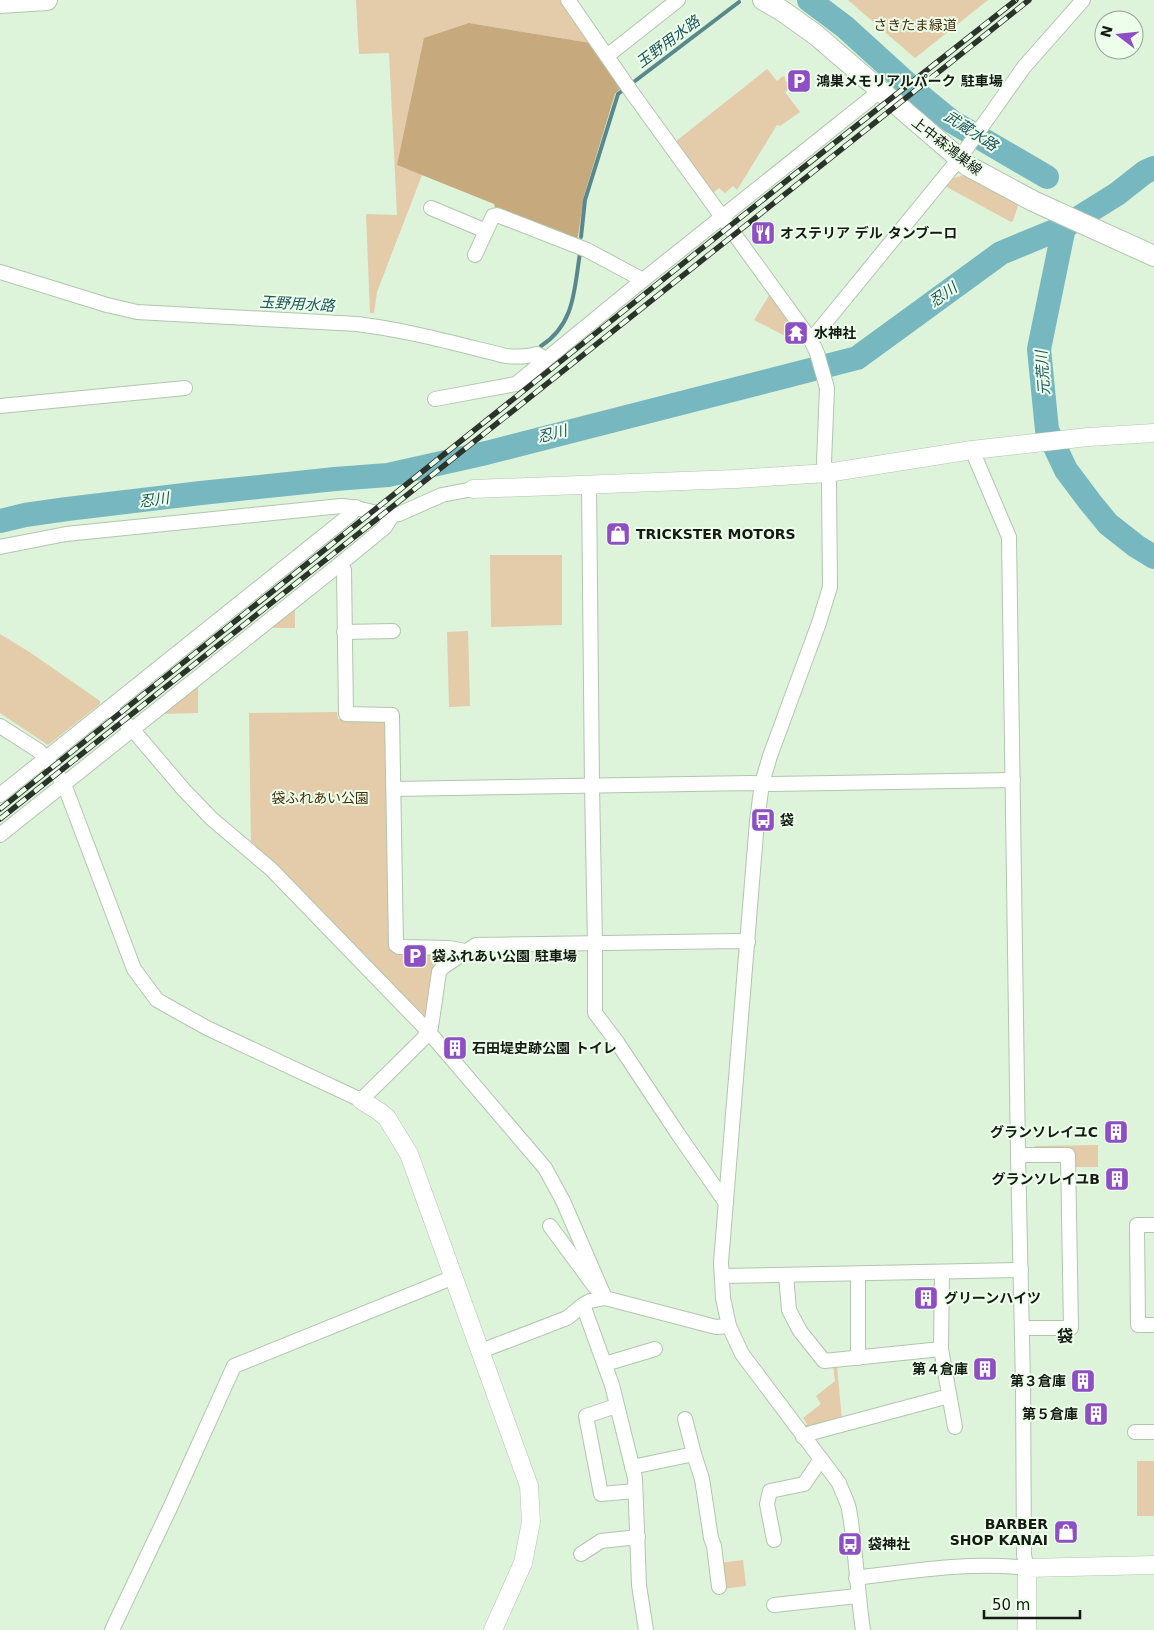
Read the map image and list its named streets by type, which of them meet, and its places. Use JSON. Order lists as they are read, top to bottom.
{
  "streets": {
    "main road": ["上中森鴻巣線"]
  },
  "districts": ["袋"],
  "water": [
    "玉野用水路",
    "武蔵水路",
    "忍川",
    "元荒川"
  ],
  "parks": ["さきたま緑道", "袋ふれあい公園"],
  "places": {
    "parking": ["鴻巣メモリアルパーク 駐車場", "袋ふれあい公園 駐車場"],
    "restaurant": ["オステリア デル タンブーロ"],
    "temple": ["水神社"],
    "shop": ["TRICKSTER MOTORS", "BARBER SHOP KANAI"],
    "bus stop": ["袋", "袋神社"],
    "building": [
      "石田堤史跡公園 トイレ",
      "グランソレイユC",
      "グランソレイユB",
      "グリーンハイツ",
      "第４倉庫",
      "第３倉庫",
      "第５倉庫"
    ]
  },
  "scale_bar": "50 m",
  "north": "left"
}
